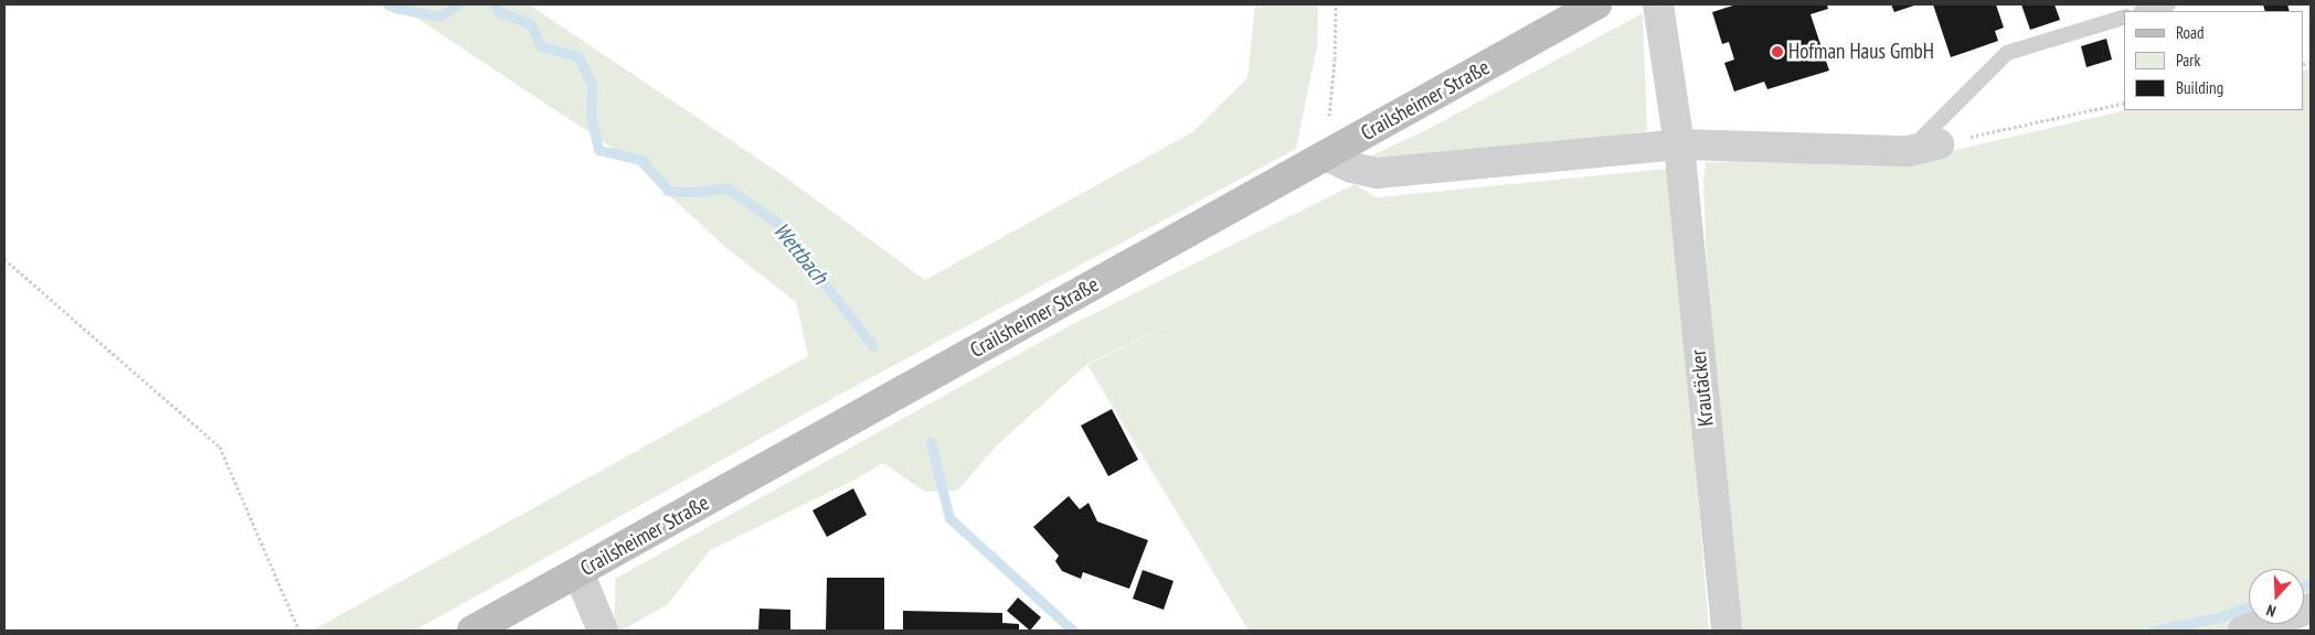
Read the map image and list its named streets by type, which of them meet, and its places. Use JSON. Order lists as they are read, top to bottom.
{
  "streets": {
    "main road": ["Crailsheimer Straße"],
    "street": ["Krautäcker"]
  },
  "water": ["Wettbach"],
  "places": ["Hofman Haus GmbH"],
  "legend": ["Road", "Park", "Building"],
  "north": "bottom"
}
